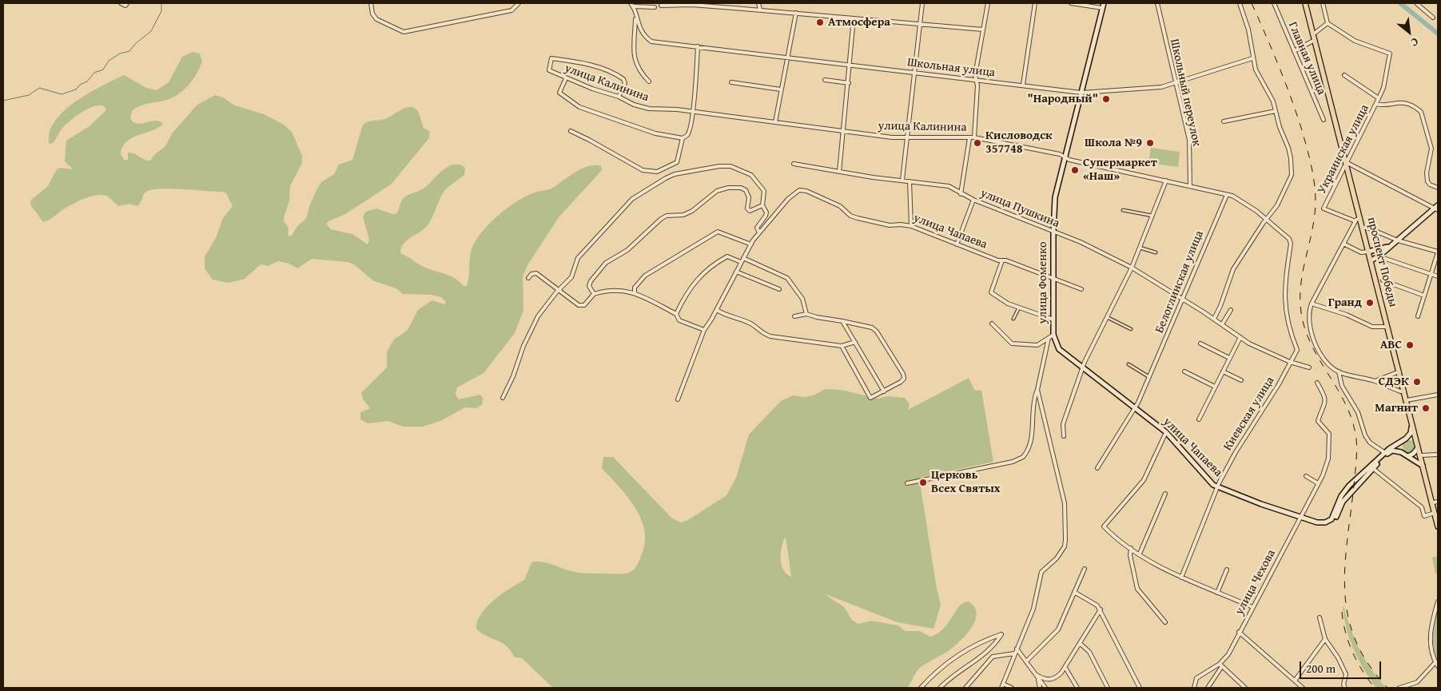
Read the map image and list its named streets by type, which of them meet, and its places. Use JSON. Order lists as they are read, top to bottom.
{
  "streets": {
    "main road": ["улица Чапаева", "проспект Победы", "улица Фоменко"],
    "street": [
      "Главная улица",
      "Школьная улица",
      "улица Калинина",
      "Школьный переулок",
      "Украинская улица",
      "улица Пушкина",
      "Белоглинская улица",
      "Киевская улица",
      "улица Чехова"
    ]
  },
  "crossings": [
    ["Школьная улица", "Школьный переулок"],
    ["Школьная улица", "улица Фоменко"],
    ["улица Калинина", "Школьный переулок"],
    ["улица Калинина", "Белоглинская улица"],
    ["улица Калинина", "улица Фоменко"],
    ["улица Калинина", "Киевская улица"],
    ["Украинская улица", "проспект Победы"],
    ["улица Пушкина", "Белоглинская улица"],
    ["улица Пушкина", "улица Фоменко"],
    ["улица Пушкина", "Киевская улица"],
    ["улица Чапаева", "проспект Победы"],
    ["улица Чапаева", "Белоглинская улица"],
    ["улица Чапаева", "улица Фоменко"],
    ["улица Чапаева", "Киевская улица"],
    ["улица Чапаева", "улица Чехова"]
  ],
  "places": [
    "Атмосфера",
    "\"Народный\"",
    "Кисловодск 357748",
    "Школа №9",
    "Супермаркет «Наш»",
    "Гранд",
    "ABC",
    "СДЭК",
    "Магнит",
    "Церковь Всех Святых"
  ],
  "scale_bar": "200 m",
  "north": "bottom right"
}
